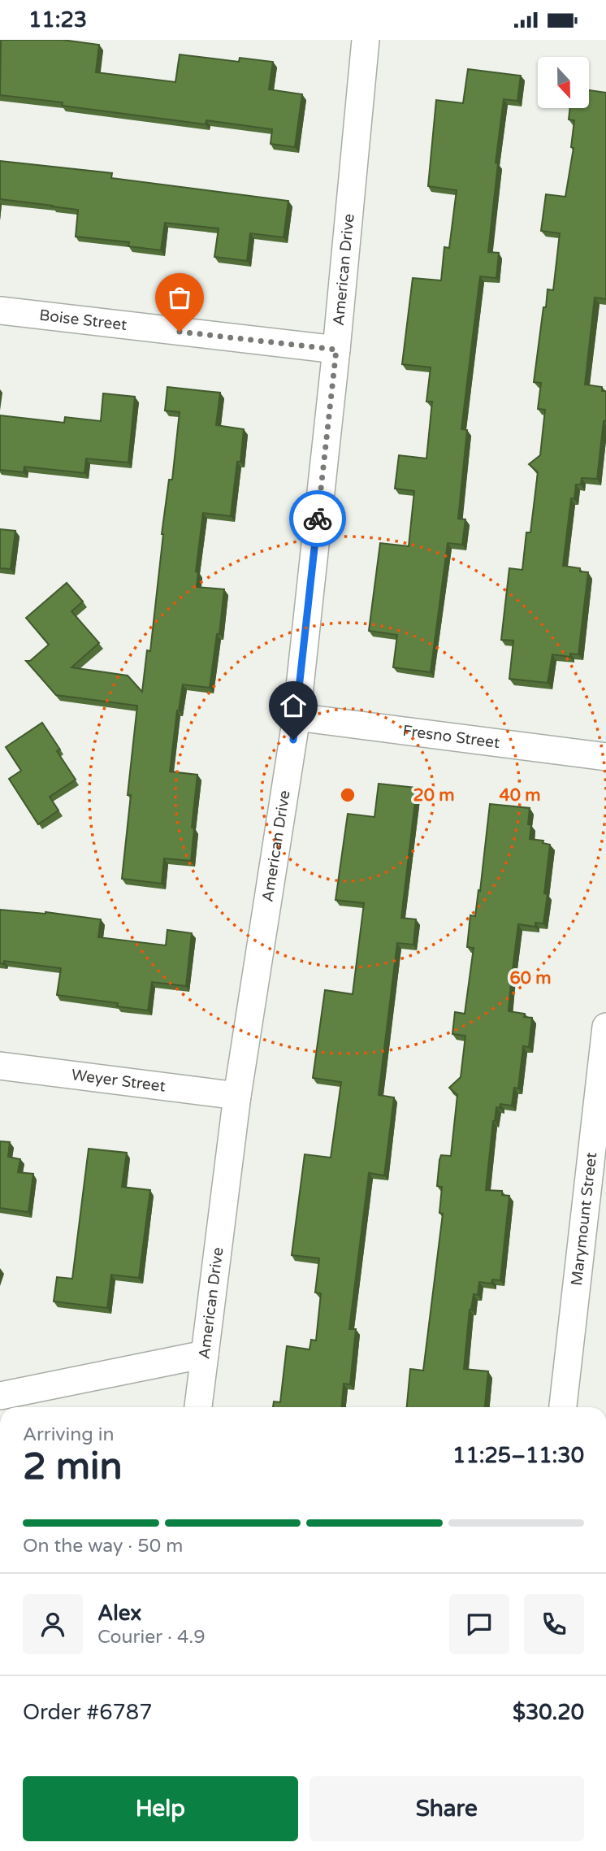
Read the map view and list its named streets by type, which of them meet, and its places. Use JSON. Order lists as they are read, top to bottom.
{
  "streets": {
    "street": [
      "American Drive",
      "Boise Street",
      "Fresno Street",
      "Weyer Street",
      "Marymount Street"
    ]
  },
  "crossings": [
    ["American Drive", "Boise Street"],
    ["American Drive", "Fresno Street"],
    ["American Drive", "Weyer Street"]
  ],
  "north": "bottom",
  "page": {
    "status": "11:23",
    "heading": ["2 min", "Arriving in", "11:25–11:30"],
    "panel": [
      "Alex",
      "Courier · 4.9",
      "Order #6787",
      "$30.20"
    ],
    "bar": "On the way · 50 m",
    "buttons": ["Help", "Share"]
  },
  "rings": ["20 m", "40 m", "60 m"]
}
